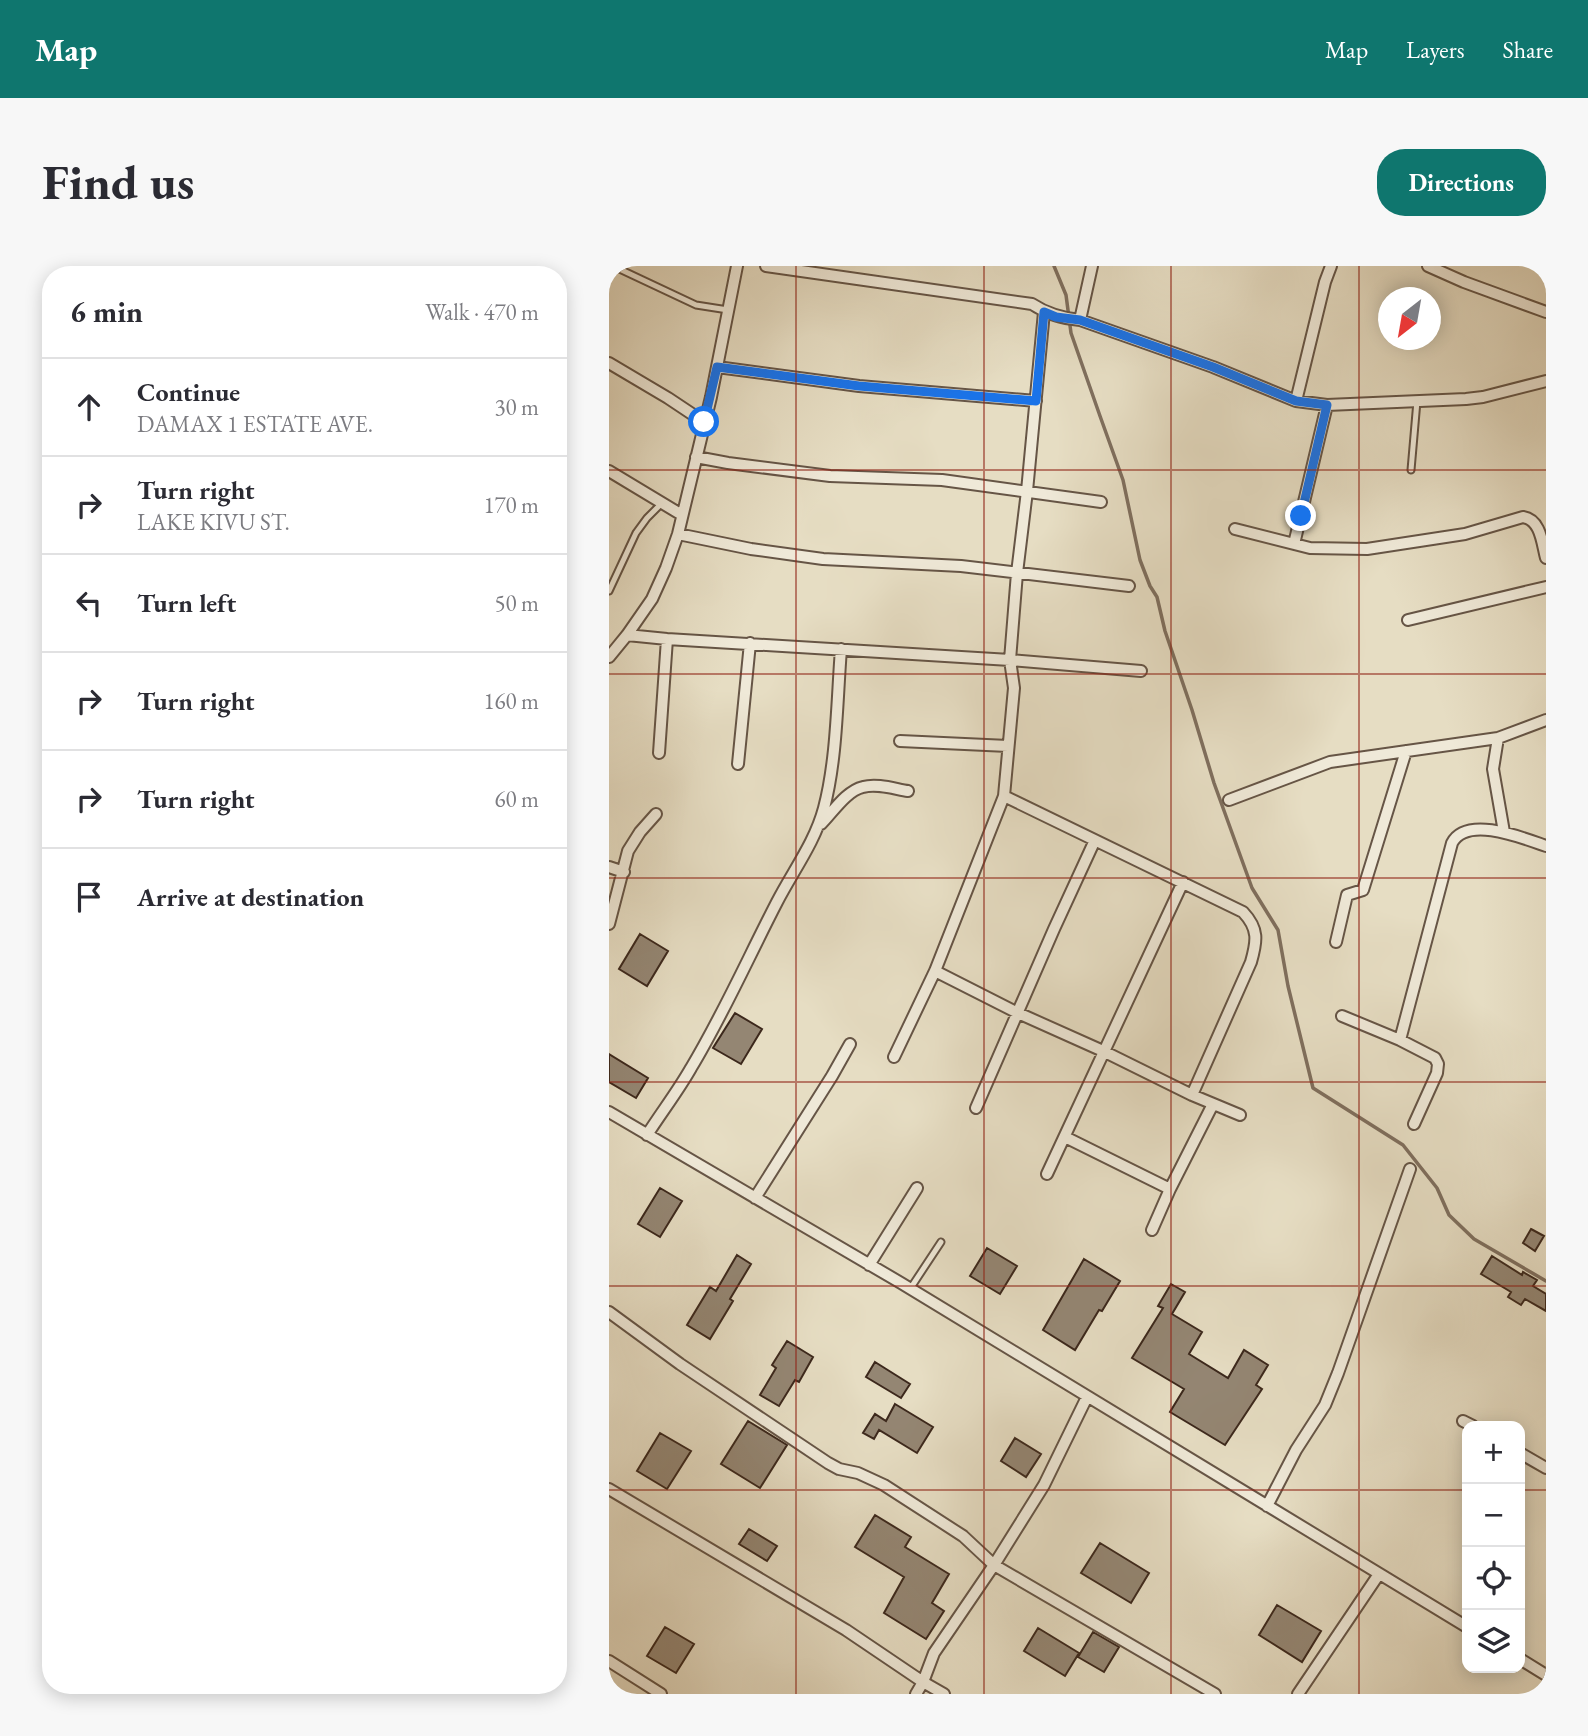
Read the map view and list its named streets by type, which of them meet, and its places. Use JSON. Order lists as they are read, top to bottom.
{
  "north": "bottom left",
  "page": {
    "header": "Map",
    "nav": ["Map", "Layers", "Share"],
    "buttons": "Directions",
    "title": "Find us",
    "heading": ["6 min", "Walk · 470 m"],
    "list": [
      ["Continue", "DAMAX 1 ESTATE AVE.", "30 m"],
      ["Turn right", "LAKE KIVU ST.", "170 m"],
      ["Turn left", "50 m"],
      ["Turn right", "160 m"],
      ["Turn right", "60 m"],
      "Arrive at destination"
    ],
    "map_buttons": ["+", "−"]
  }
}
